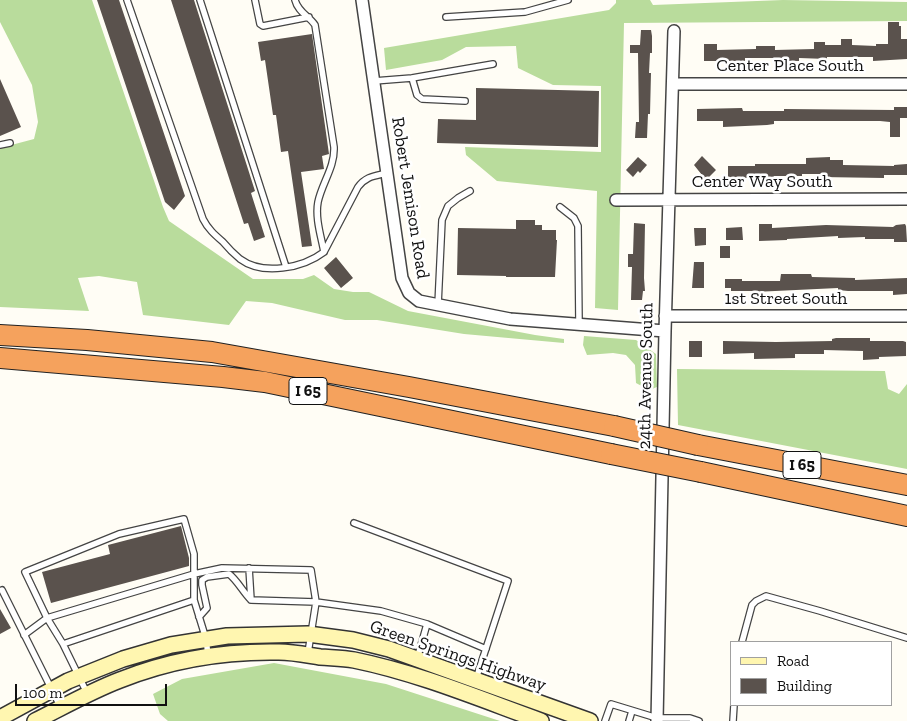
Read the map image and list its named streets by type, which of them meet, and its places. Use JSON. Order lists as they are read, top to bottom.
{
  "streets": {
    "highway": ["I 65"],
    "main road": ["Green Springs Highway"],
    "street": [
      "Center Place South",
      "Center Way South",
      "Robert Jemison Road",
      "1st Street South",
      "24th Avenue South"
    ]
  },
  "crossings": [
    ["Center Place South", "24th Avenue South"],
    ["Center Way South", "24th Avenue South"],
    ["Robert Jemison Road", "24th Avenue South"],
    ["1st Street South", "24th Avenue South"]
  ],
  "legend": ["Road", "Building"],
  "scale_bar": "100 m"
}
